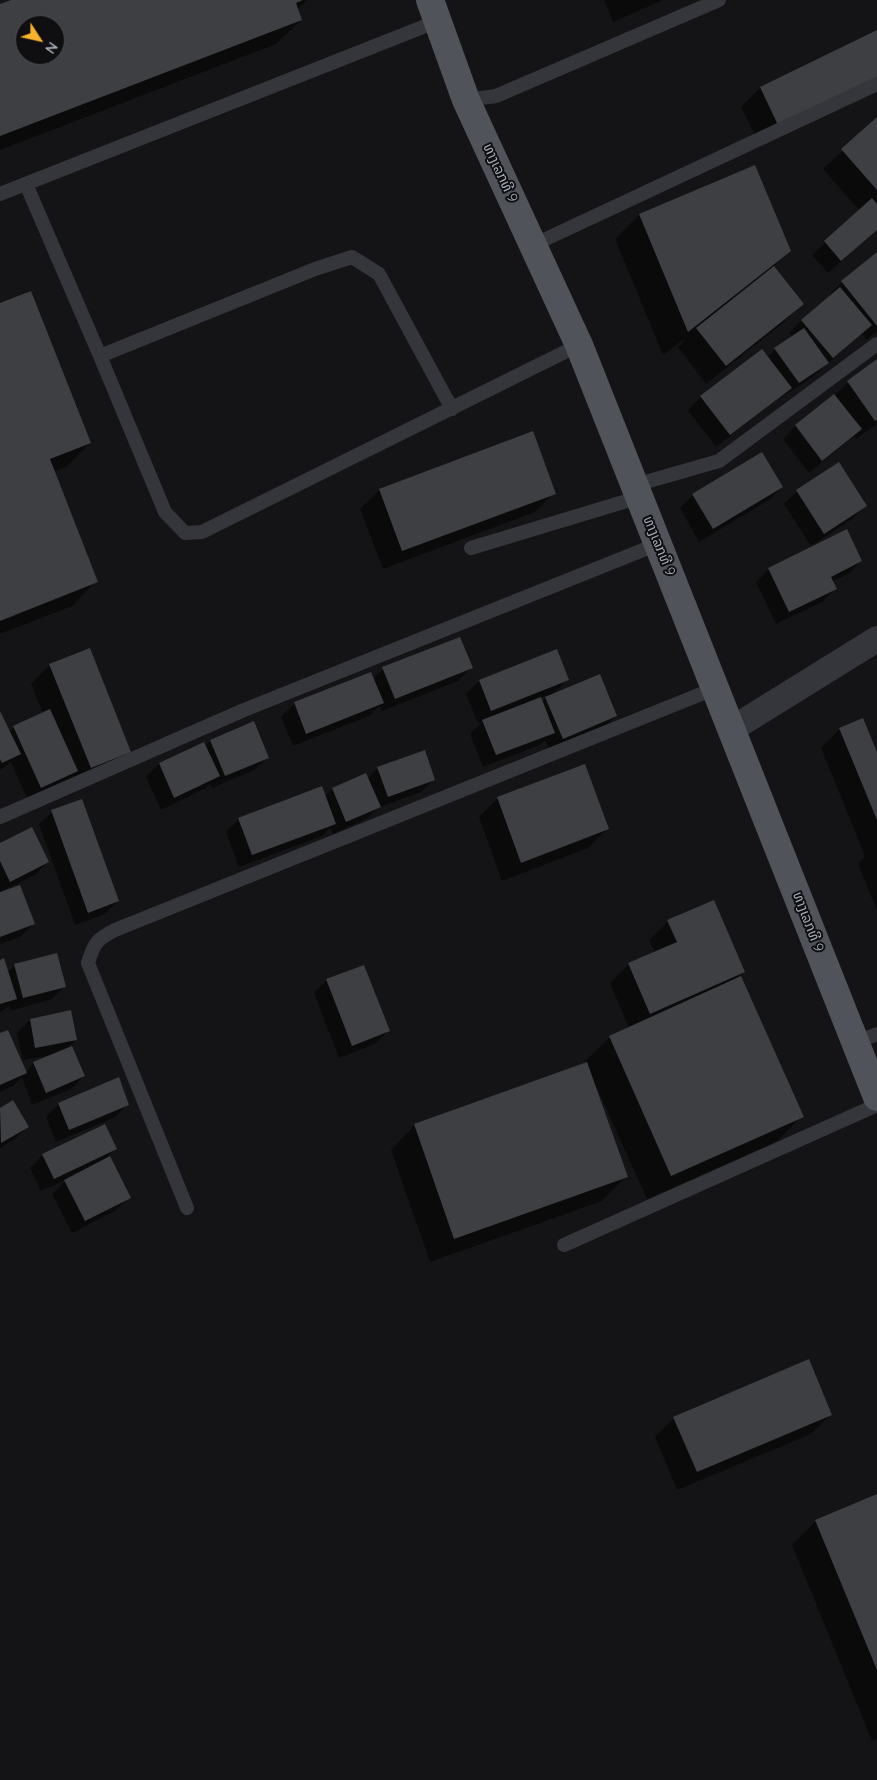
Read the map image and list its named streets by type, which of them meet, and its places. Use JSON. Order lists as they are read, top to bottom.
{
  "streets": {
    "main road": ["ທາງເລກທີ 9"]
  },
  "north": "bottom right"
}
